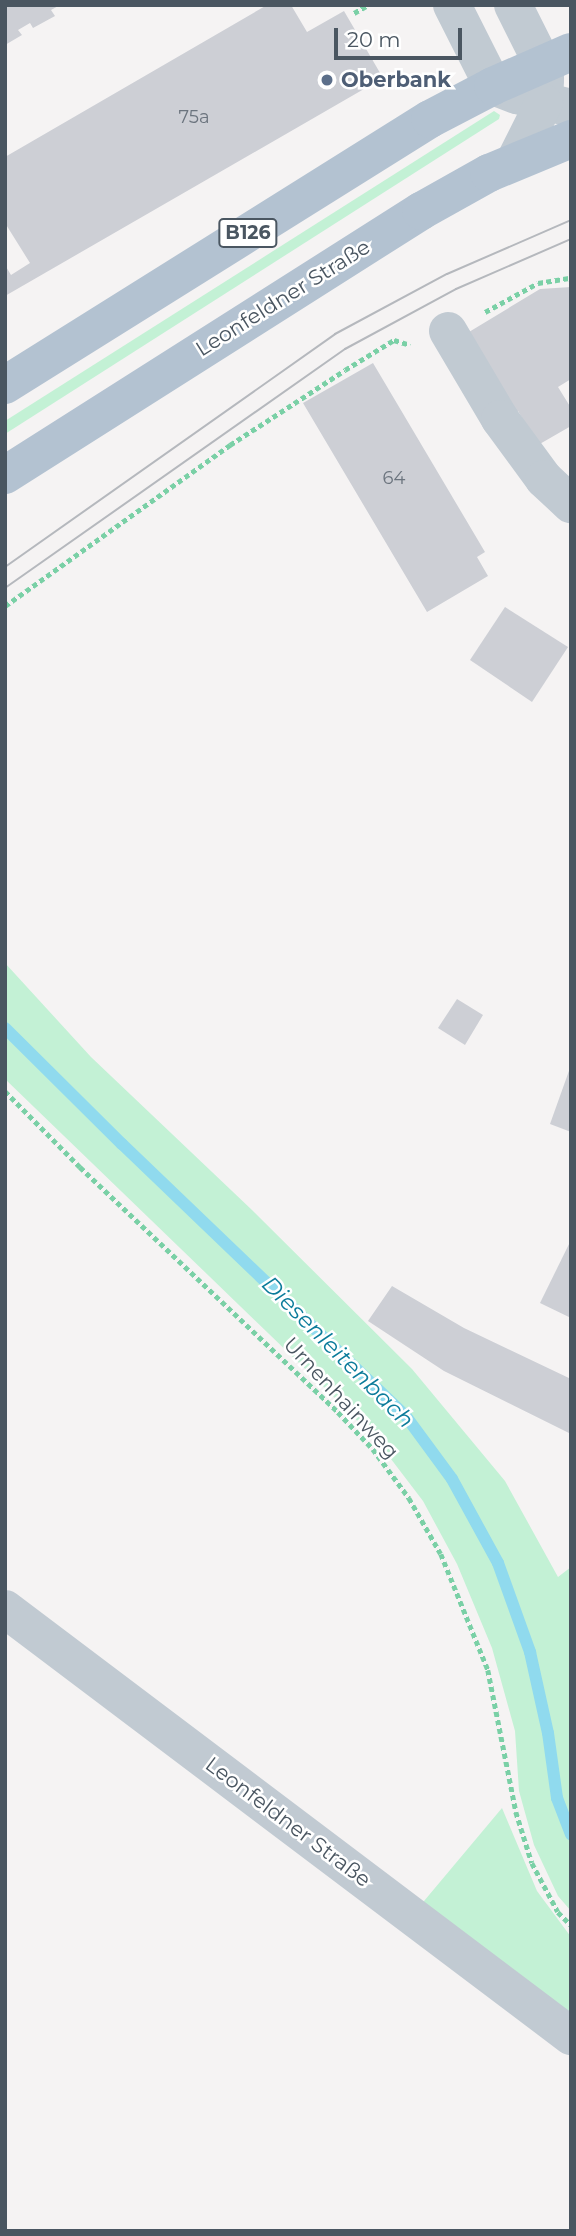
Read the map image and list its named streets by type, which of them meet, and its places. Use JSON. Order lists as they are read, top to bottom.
{
  "streets": {
    "main road": ["B126", "Leonfeldner Straße"],
    "path": ["Urnenhainweg"]
  },
  "water": ["Diesenleitenbach"],
  "places": ["Oberbank"],
  "house_numbers": ["75a", "64"],
  "scale_bar": "20 m"
}
